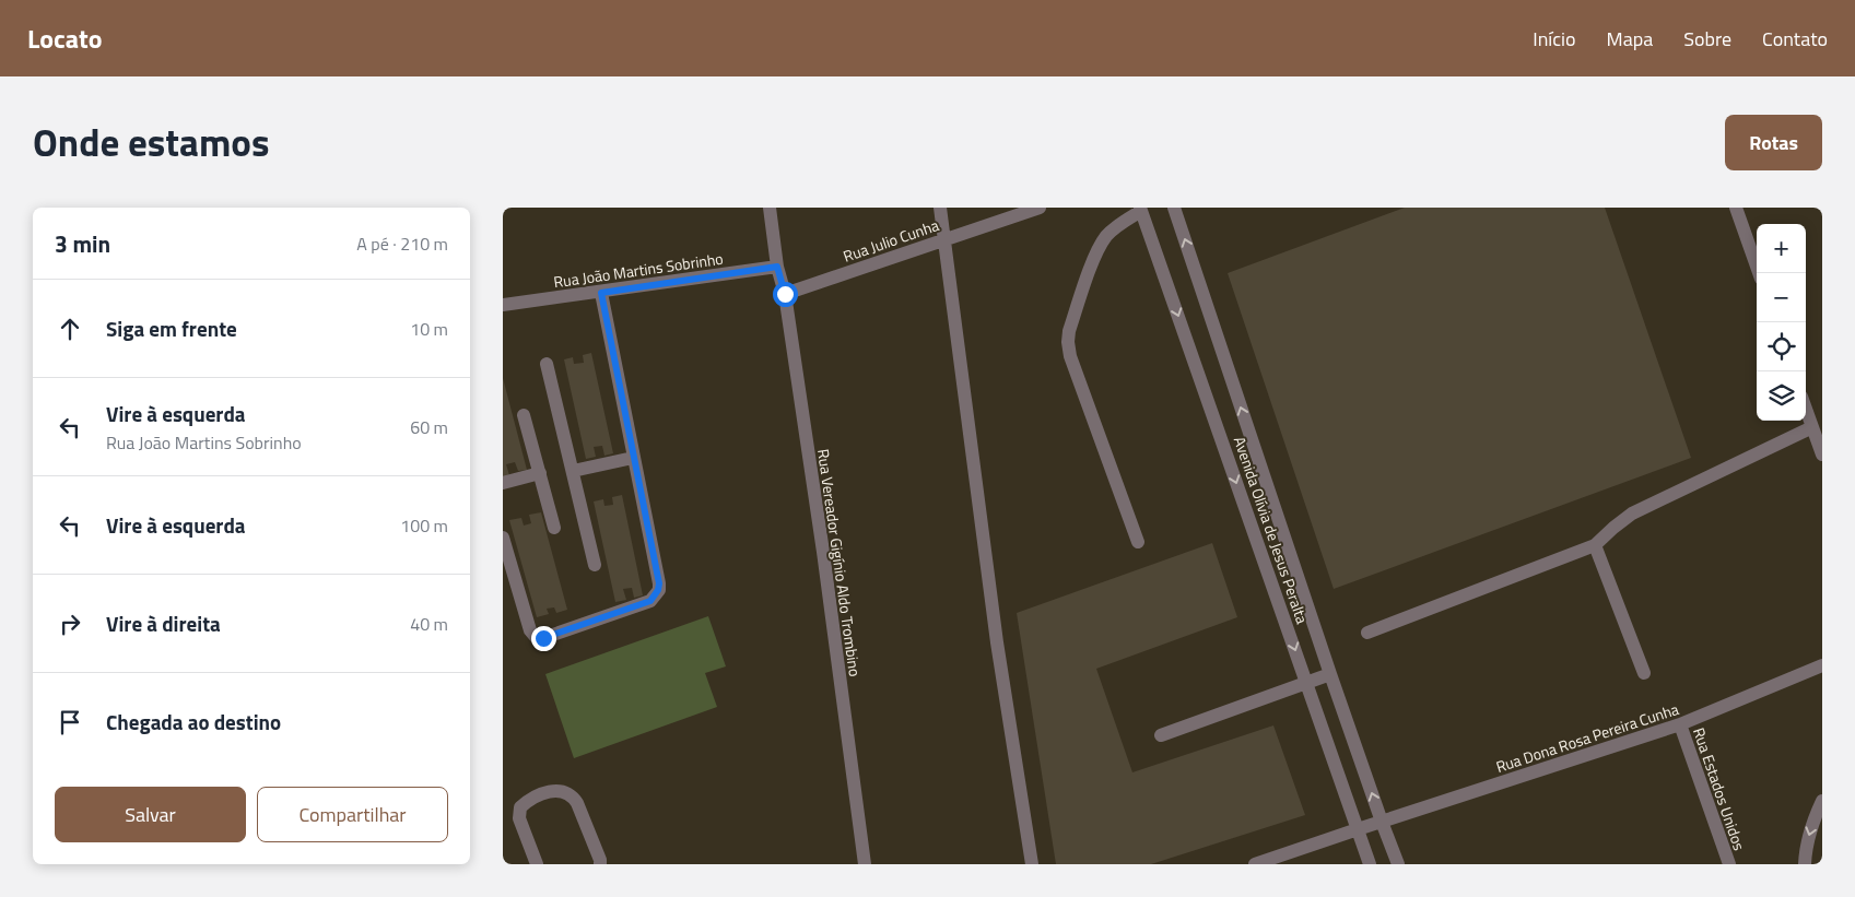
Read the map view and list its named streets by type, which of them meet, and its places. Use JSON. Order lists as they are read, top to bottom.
{
  "streets": {
    "street": [
      "Rua Julio Cunha",
      "Rua João Martins Sobrinho",
      "Avenida Olívia de Jesus Peralta",
      "Rua Vereador Gigínio Aldo Trombino",
      "Rua Dona Rosa Pereira Cunha",
      "Rua Estados Unidos"
    ]
  },
  "crossings": [
    ["Rua Julio Cunha", "Rua Vereador Gigínio Aldo Trombino"],
    ["Rua João Martins Sobrinho", "Rua Vereador Gigínio Aldo Trombino"],
    ["Avenida Olívia de Jesus Peralta", "Rua Dona Rosa Pereira Cunha"],
    ["Rua Dona Rosa Pereira Cunha", "Rua Estados Unidos"]
  ],
  "page": {
    "header": "Locato",
    "nav": [
      "Início",
      "Mapa",
      "Sobre",
      "Contato"
    ],
    "title": "Onde estamos",
    "buttons": [
      "Rotas",
      ["Salvar", "Compartilhar"]
    ],
    "heading": ["3 min", "A pé · 210 m"],
    "map_buttons": ["+", "−"],
    "list": [
      ["Siga em frente", "10 m"],
      ["Vire à esquerda", "Rua João Martins Sobrinho", "60 m"],
      ["Vire à esquerda", "100 m"],
      ["Vire à direita", "40 m"],
      "Chegada ao destino"
    ]
  }
}
